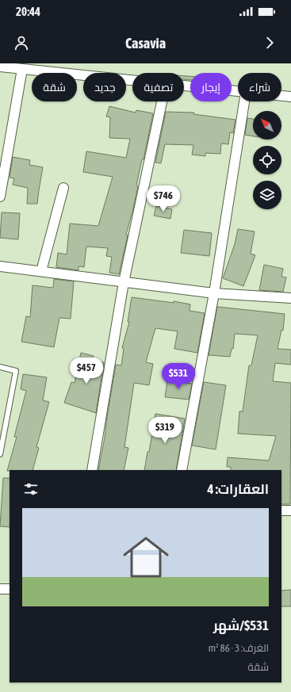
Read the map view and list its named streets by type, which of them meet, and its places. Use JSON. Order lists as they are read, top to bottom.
{
  "north": "top left",
  "page": {
    "status": "20:44",
    "header": "Casavia",
    "chip": [
      "شراء",
      "إيجار",
      "تصفية",
      "جديد",
      "شقة"
    ],
    "price": [
      "$746",
      "$457",
      "$531",
      "$319"
    ],
    "heading": "العقارات: 4",
    "list": [
      {
        "name": "$531/شهر",
        "note": "الغرف: 3 · 86 m² · شقة"
      }
    ]
  }
}
